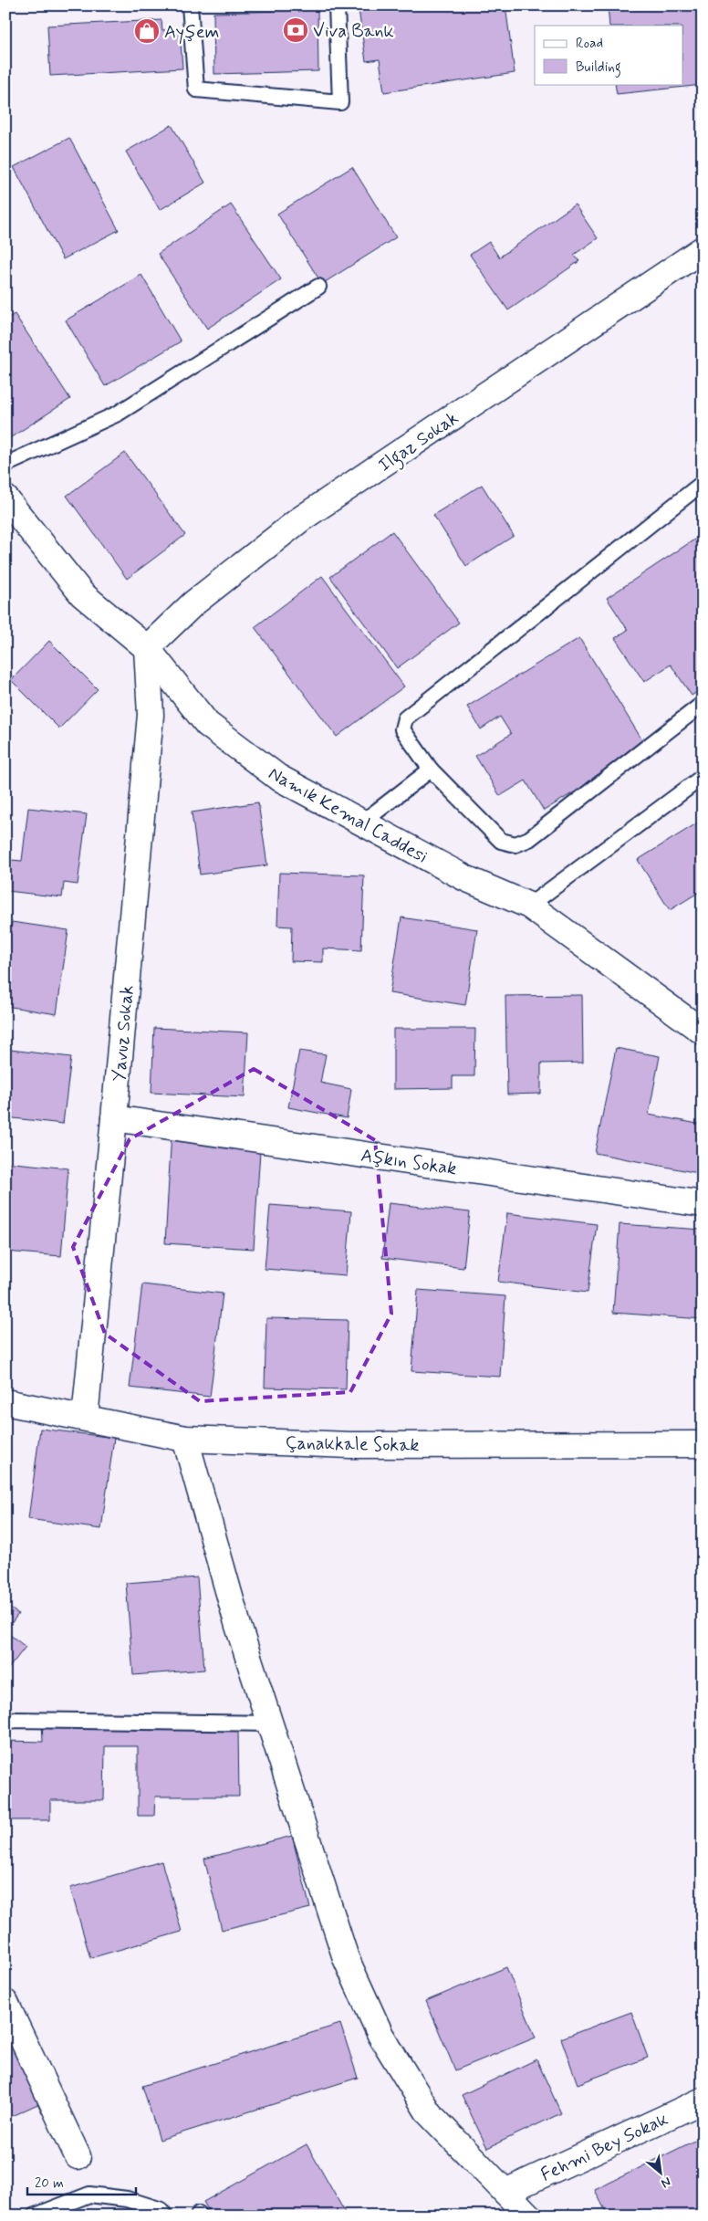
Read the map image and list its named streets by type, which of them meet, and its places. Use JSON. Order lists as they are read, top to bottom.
{
  "streets": {
    "street": [
      "Ilgaz Sokak",
      "Namık Kemal Caddesi",
      "Yavuz Sokak",
      "Aşkın Sokak",
      "Çanakkale Sokak",
      "Fehmi Bey Sokak"
    ]
  },
  "crossings": [
    ["Ilgaz Sokak", "Namık Kemal Caddesi"],
    ["Ilgaz Sokak", "Yavuz Sokak"],
    ["Namık Kemal Caddesi", "Yavuz Sokak"],
    ["Yavuz Sokak", "Aşkın Sokak"],
    ["Yavuz Sokak", "Çanakkale Sokak"]
  ],
  "places": {
    "bank": ["Viva Bank"],
    "shop": ["Ayşem"]
  },
  "legend": ["Road", "Building"],
  "scale_bar": "20 m",
  "north": "bottom right"
}
